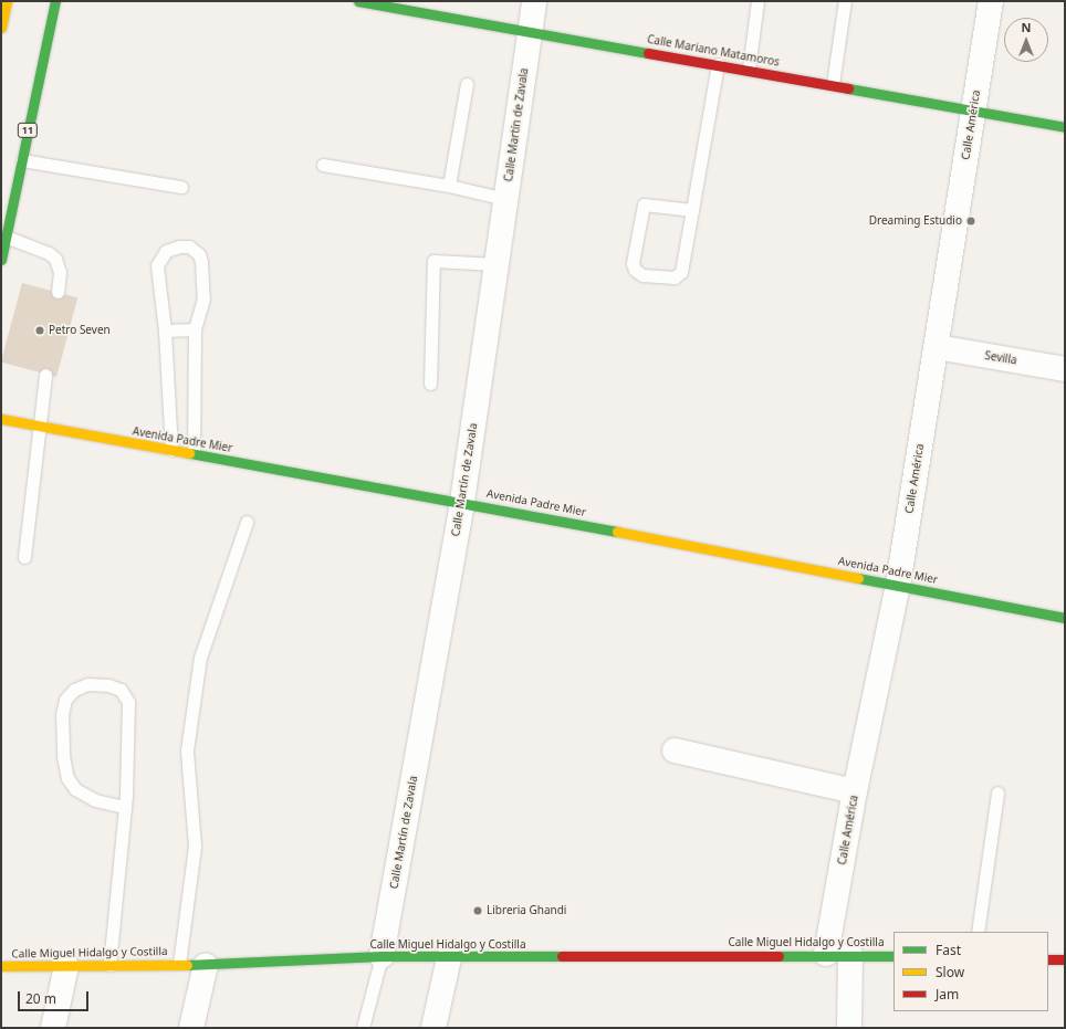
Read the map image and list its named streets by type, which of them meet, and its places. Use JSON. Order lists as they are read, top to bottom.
{
  "streets": {
    "street": [
      "Calle Mariano Matamoros",
      "Calle Martín de Zavala",
      "Calle América",
      "11",
      "Sevilla",
      "Avenida Padre Mier",
      "Calle Miguel Hidalgo y Costilla"
    ]
  },
  "crossings": [
    ["Calle Mariano Matamoros", "Calle Martín de Zavala"],
    ["Calle Mariano Matamoros", "Calle América"],
    ["Calle Martín de Zavala", "Avenida Padre Mier"],
    ["Calle Martín de Zavala", "Calle Miguel Hidalgo y Costilla"],
    ["Calle América", "Sevilla"],
    ["Calle América", "Avenida Padre Mier"],
    ["Calle América", "Calle Miguel Hidalgo y Costilla"]
  ],
  "places": ["Dreaming Estudio", "Petro Seven", "Libreria Ghandi"],
  "legend": ["Fast", "Slow", "Jam"],
  "scale_bar": "20 m",
  "north": "top"
}
